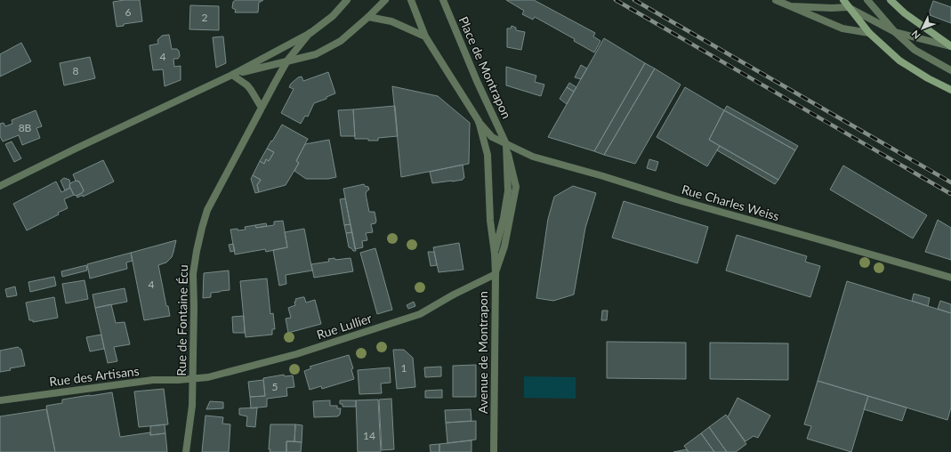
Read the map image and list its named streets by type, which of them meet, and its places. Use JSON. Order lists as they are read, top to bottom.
{
  "streets": {
    "street": [
      "Place de Montrapon",
      "Rue Charles Weiss",
      "Rue de Fontaine Écu",
      "Rue Lullier",
      "Avenue de Montrapon",
      "Rue des Artisans"
    ]
  },
  "crossings": [
    ["Place de Montrapon", "Rue Charles Weiss"],
    ["Place de Montrapon", "Avenue de Montrapon"],
    ["Rue Charles Weiss", "Avenue de Montrapon"],
    ["Rue de Fontaine Écu", "Rue Lullier"],
    ["Rue de Fontaine Écu", "Rue des Artisans"],
    ["Rue Lullier", "Avenue de Montrapon"],
    ["Rue Lullier", "Rue des Artisans"]
  ],
  "house_numbers": [
    "6",
    "2",
    "4",
    "8",
    "8B",
    "4",
    "1",
    "5",
    "14"
  ],
  "north": "bottom left"
}
